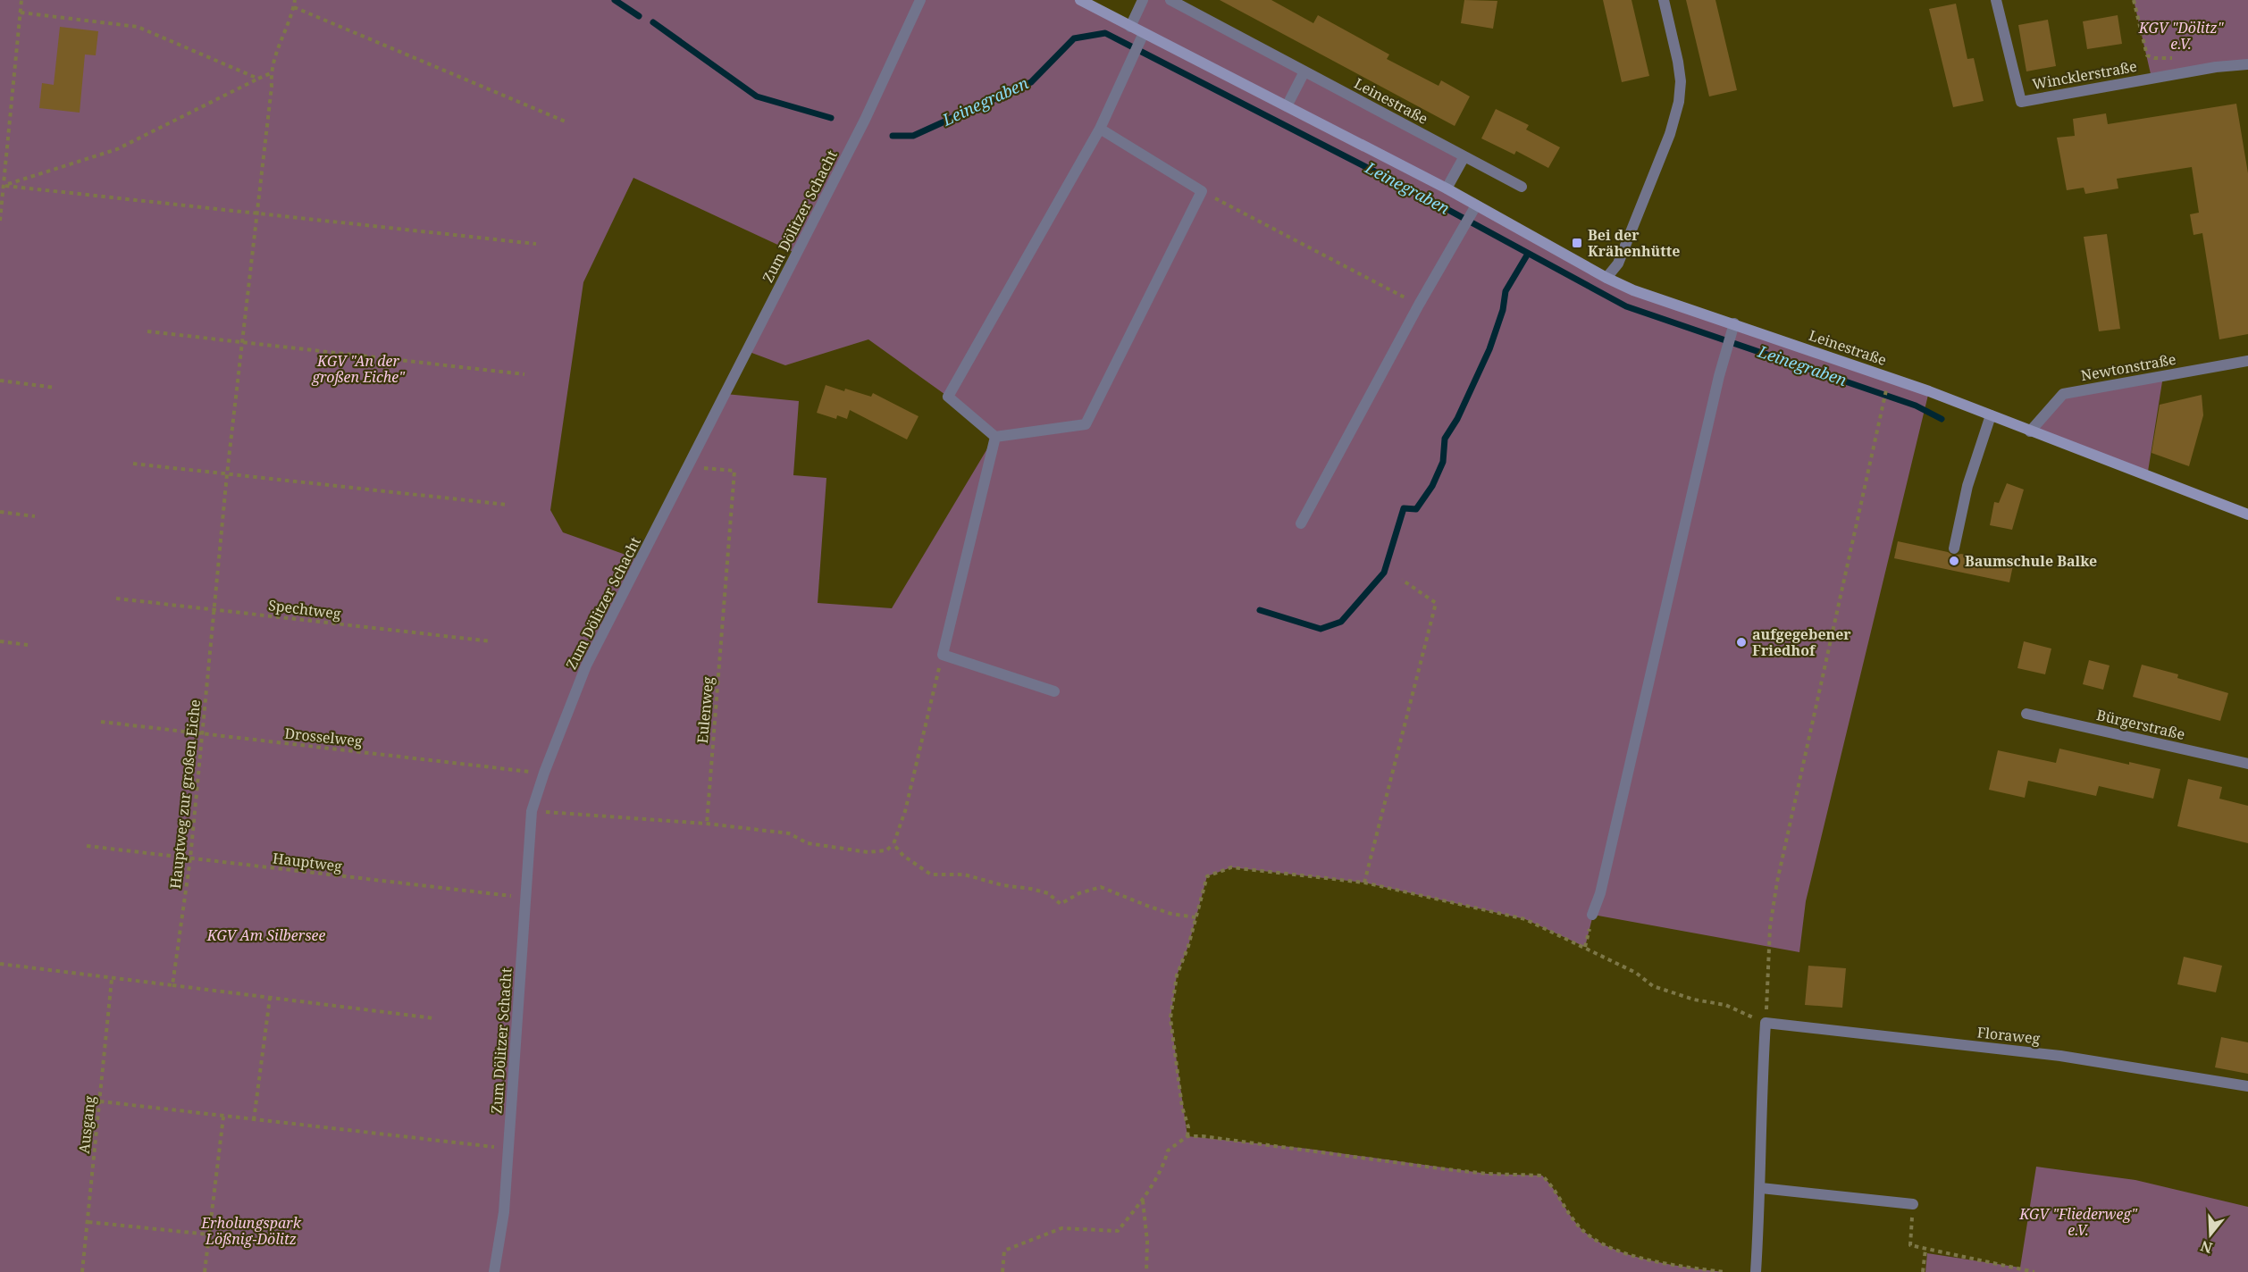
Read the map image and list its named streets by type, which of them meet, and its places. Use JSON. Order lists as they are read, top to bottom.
{
  "streets": {
    "main road": ["Leinestraße"],
    "street": [
      "Wincklerstraße",
      "Zum Dölitzer Schacht",
      "Newtonstraße",
      "Bürgerstraße",
      "Floraweg"
    ],
    "path": [
      "Spechtweg",
      "Eulenweg",
      "Drosselweg",
      "Hauptweg zur großen Eiche",
      "Hauptweg",
      "Ausgang"
    ]
  },
  "crossings": [
    ["Leinestraße", "Newtonstraße"],
    ["Zum Dölitzer Schacht", "Eulenweg"],
    ["Zum Dölitzer Schacht", "Drosselweg"],
    ["Zum Dölitzer Schacht", "Hauptweg"],
    ["Spechtweg", "Hauptweg zur großen Eiche"],
    ["Drosselweg", "Hauptweg zur großen Eiche"],
    ["Hauptweg zur großen Eiche", "Hauptweg"]
  ],
  "water": ["Leinegraben"],
  "parks": [
    "KGV \"Dölitz\" e.V.",
    "KGV \"An der großen Eiche\"",
    "KGV Am Silbersee",
    "KGV \"Fliederweg\" e.V.",
    "Erholungspark Lößnig-Dölitz"
  ],
  "places": {
    "transit": ["Bei der Krähenhütte"],
    "other": ["Baumschule Balke", "aufgegebener Friedhof"]
  },
  "north": "bottom"
}
